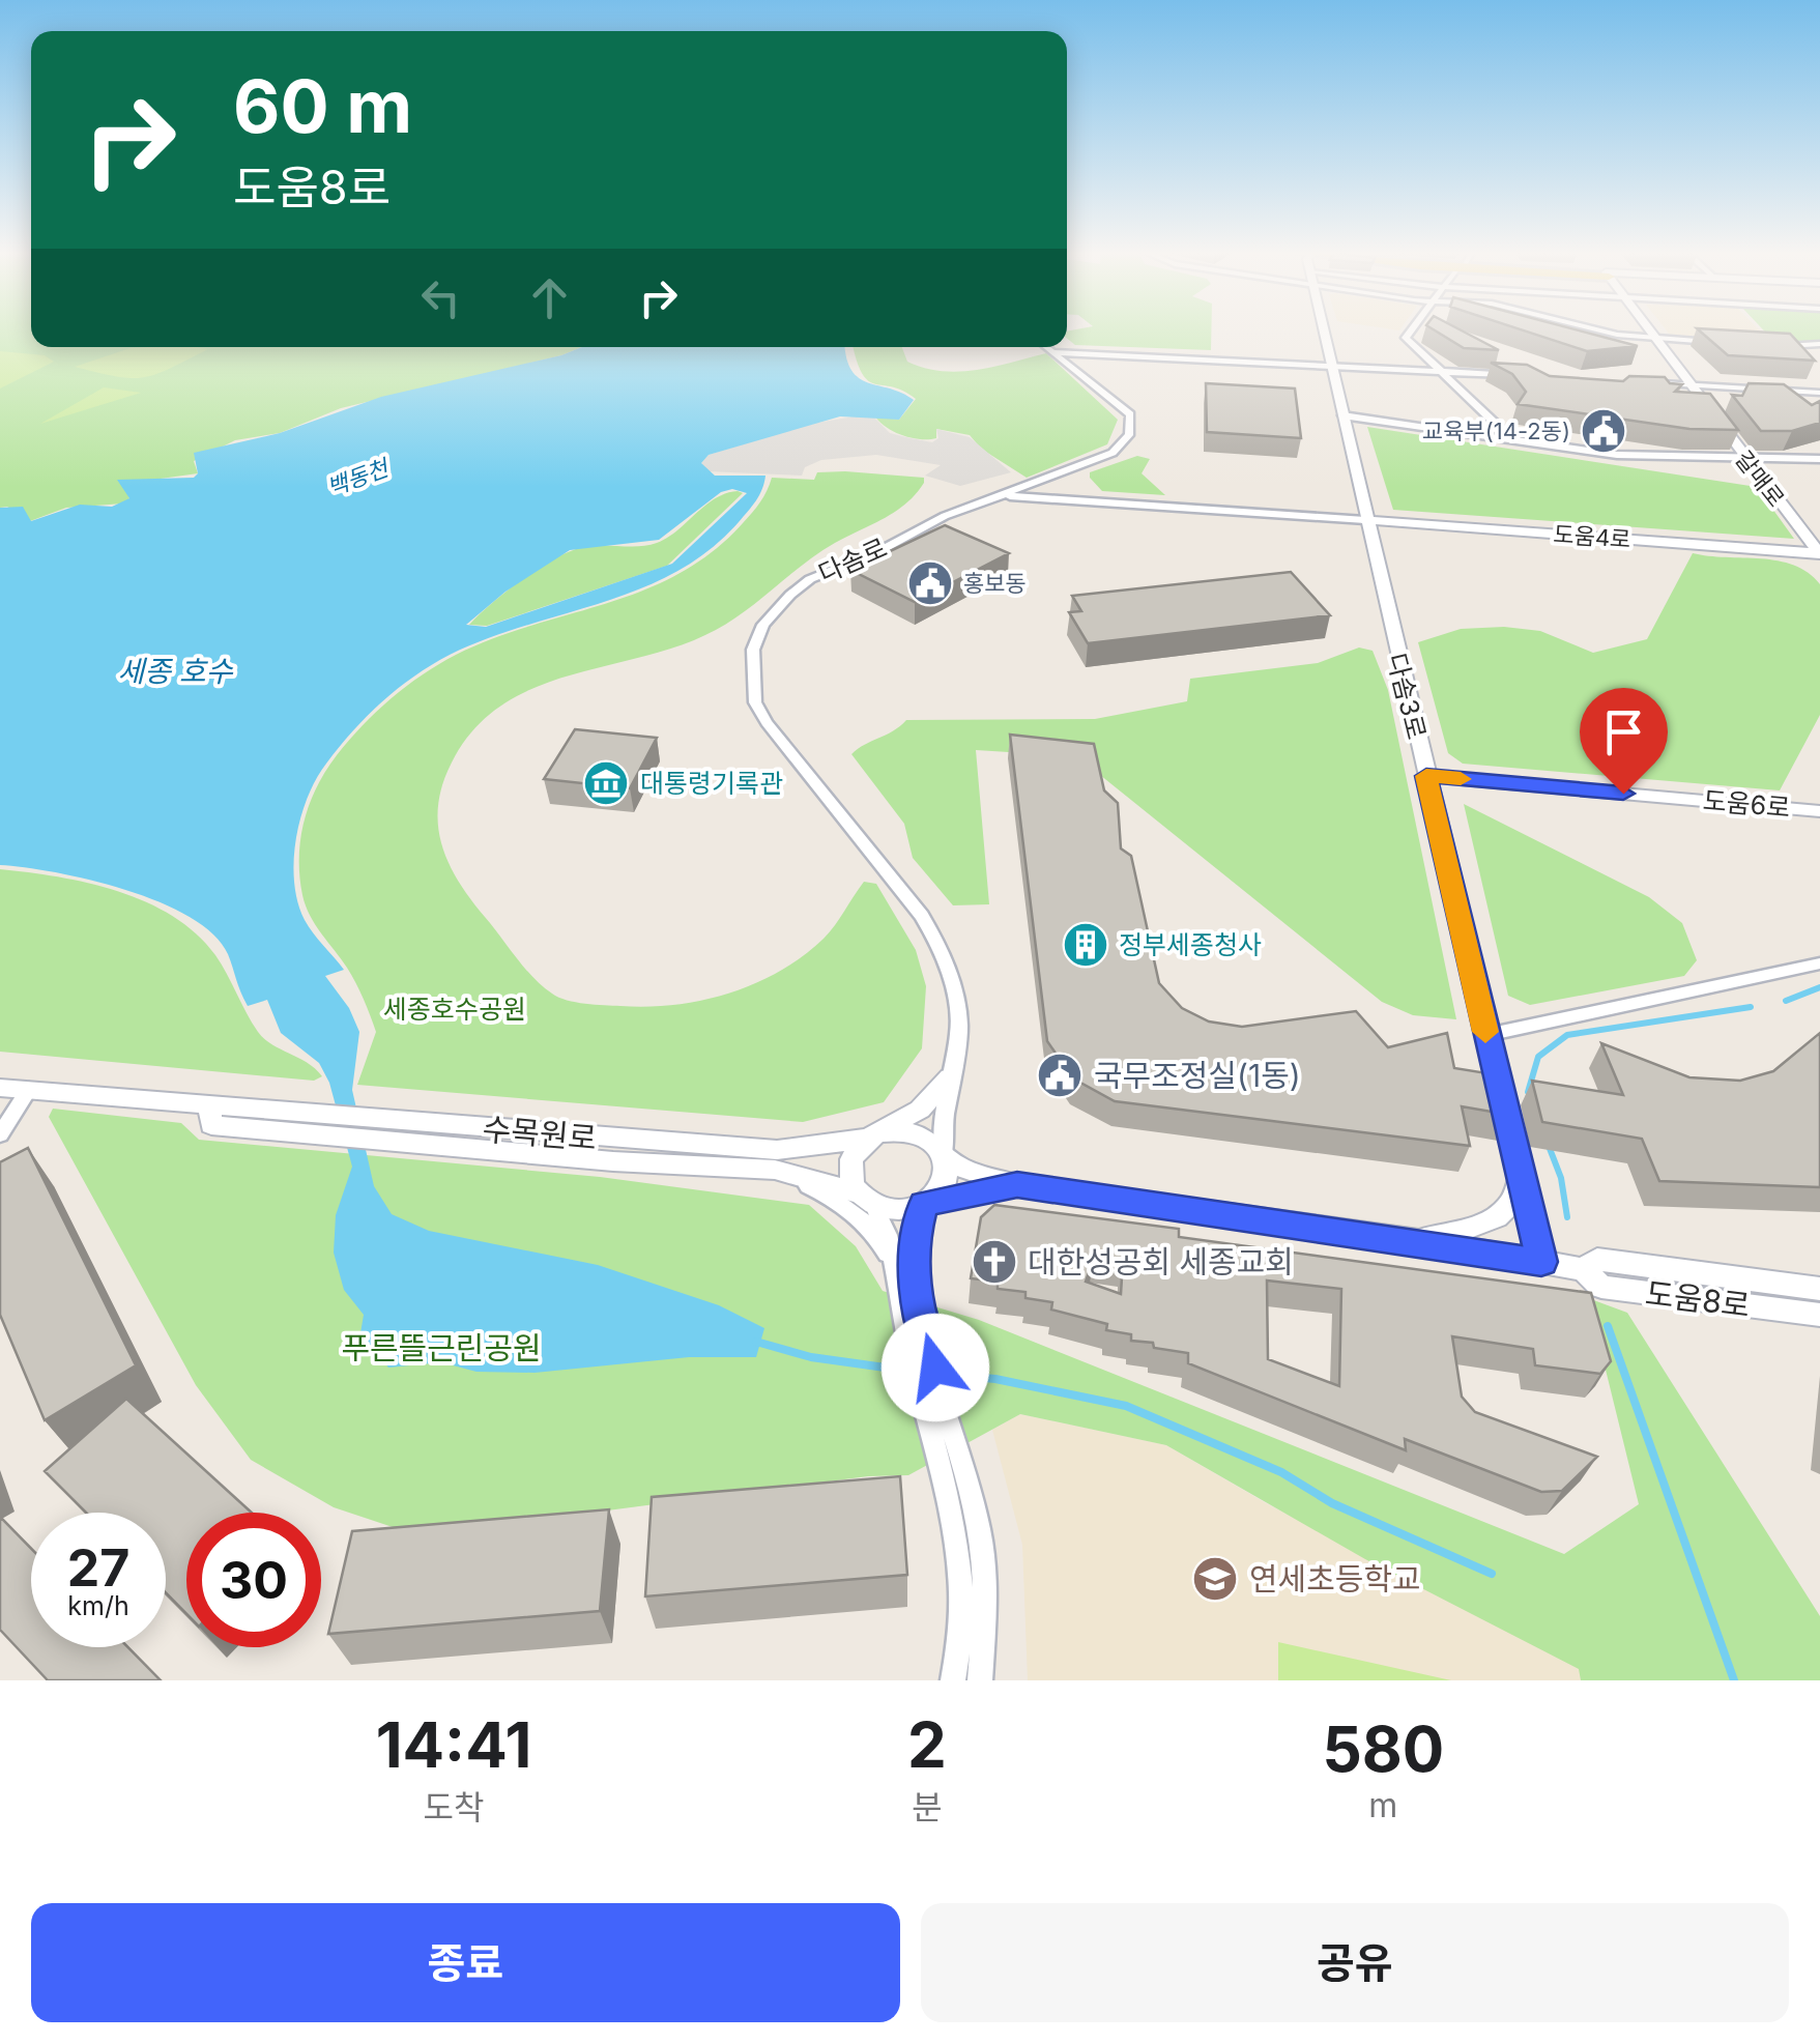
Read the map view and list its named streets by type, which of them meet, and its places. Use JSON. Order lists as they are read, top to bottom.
{
  "streets": {
    "street": [
      "갈매로",
      "도움4로",
      "다솜로",
      "다솜3로",
      "도움6로",
      "수목원로",
      "도움8로"
    ]
  },
  "crossings": [
    ["갈매로", "도움4로"],
    ["도움4로", "다솜3로"],
    ["다솜로", "수목원로"],
    ["다솜로", "도움8로"],
    ["다솜3로", "도움6로"],
    ["다솜3로", "도움8로"],
    ["수목원로", "도움8로"]
  ],
  "water": ["백동천", "세종 호수"],
  "parks": ["세종호수공원", "푸른뜰근린공원"],
  "places": {
    "public building": ["교육부(14-2동)", "홍보동", "국무조정실(1동)"],
    "museum": ["대통령기록관"],
    "building": ["정부세종청사"],
    "church": ["대한성공회 세종교회"],
    "school or university": ["연세초등학교"]
  },
  "page": {
    "turn": ["60 m", "도움8로"],
    "speed": "27 km/h",
    "limit": "30",
    "eta": [
      "14:41",
      "도착",
      "2",
      "분",
      "580",
      "m"
    ],
    "buttons": ["종료", "공유"]
  }
}
